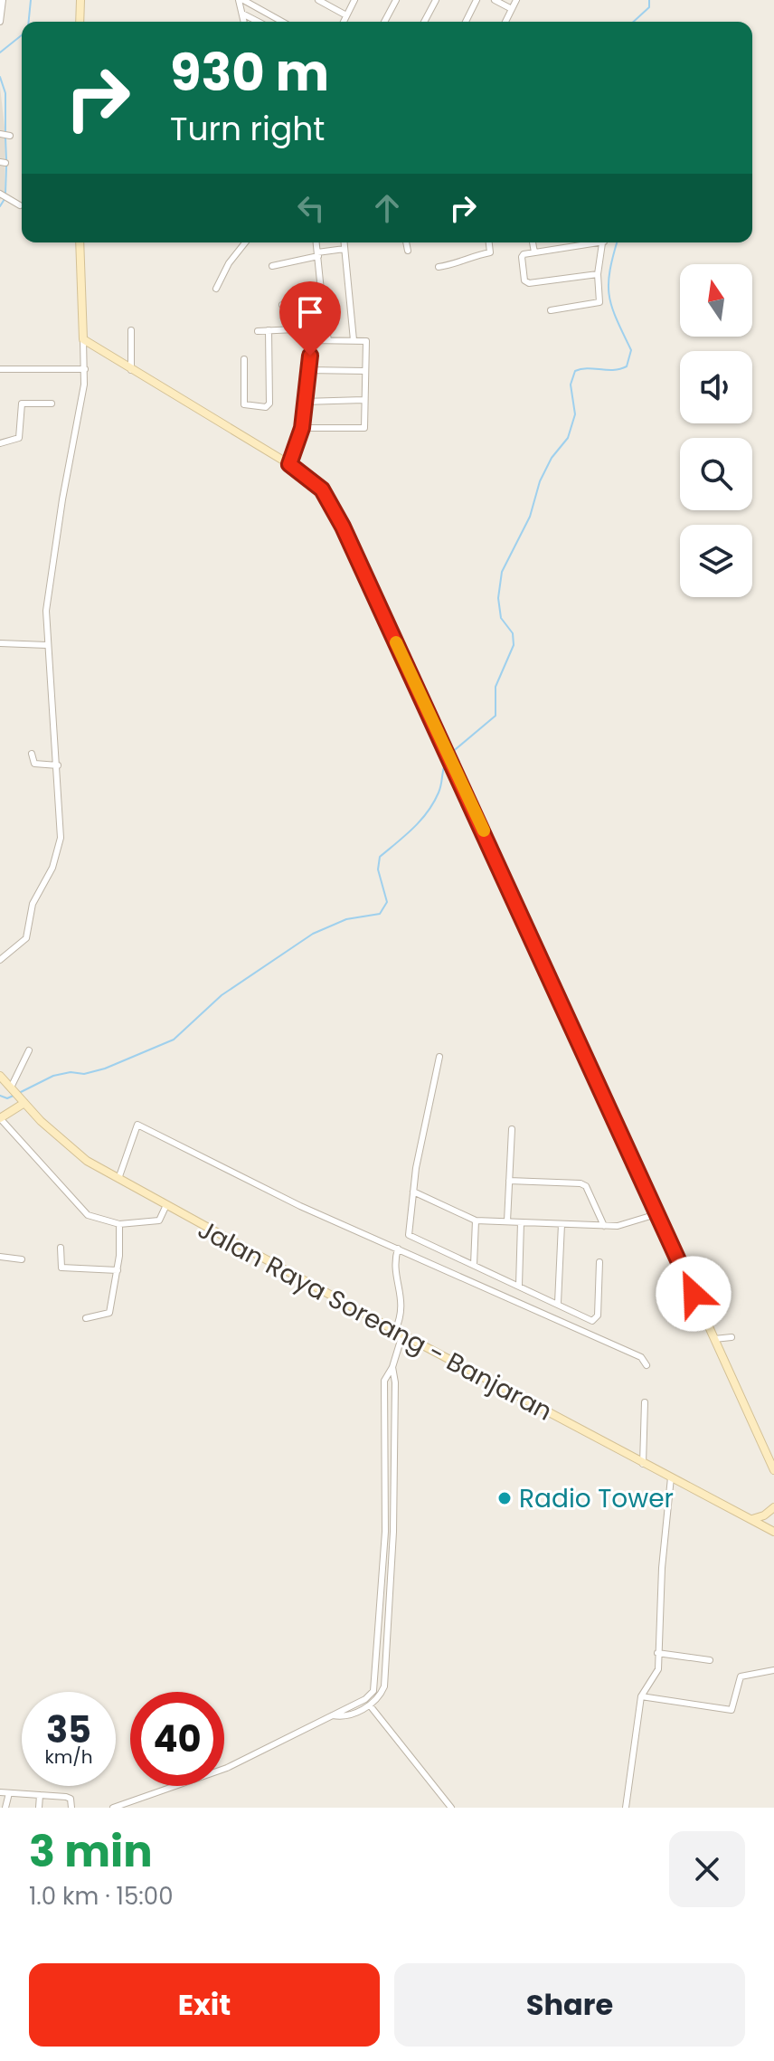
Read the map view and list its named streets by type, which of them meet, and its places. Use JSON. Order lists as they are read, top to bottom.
{
  "streets": {
    "street": ["Jalan Raya Soreang - Banjaran"]
  },
  "places": ["Radio Tower"],
  "north": "top",
  "page": {
    "turn": ["930 m", "Turn right"],
    "speed": "35 km/h",
    "limit": "40",
    "heading": ["3 min", "1.0 km · 15:00"],
    "buttons": ["Exit", "Share"]
  }
}
